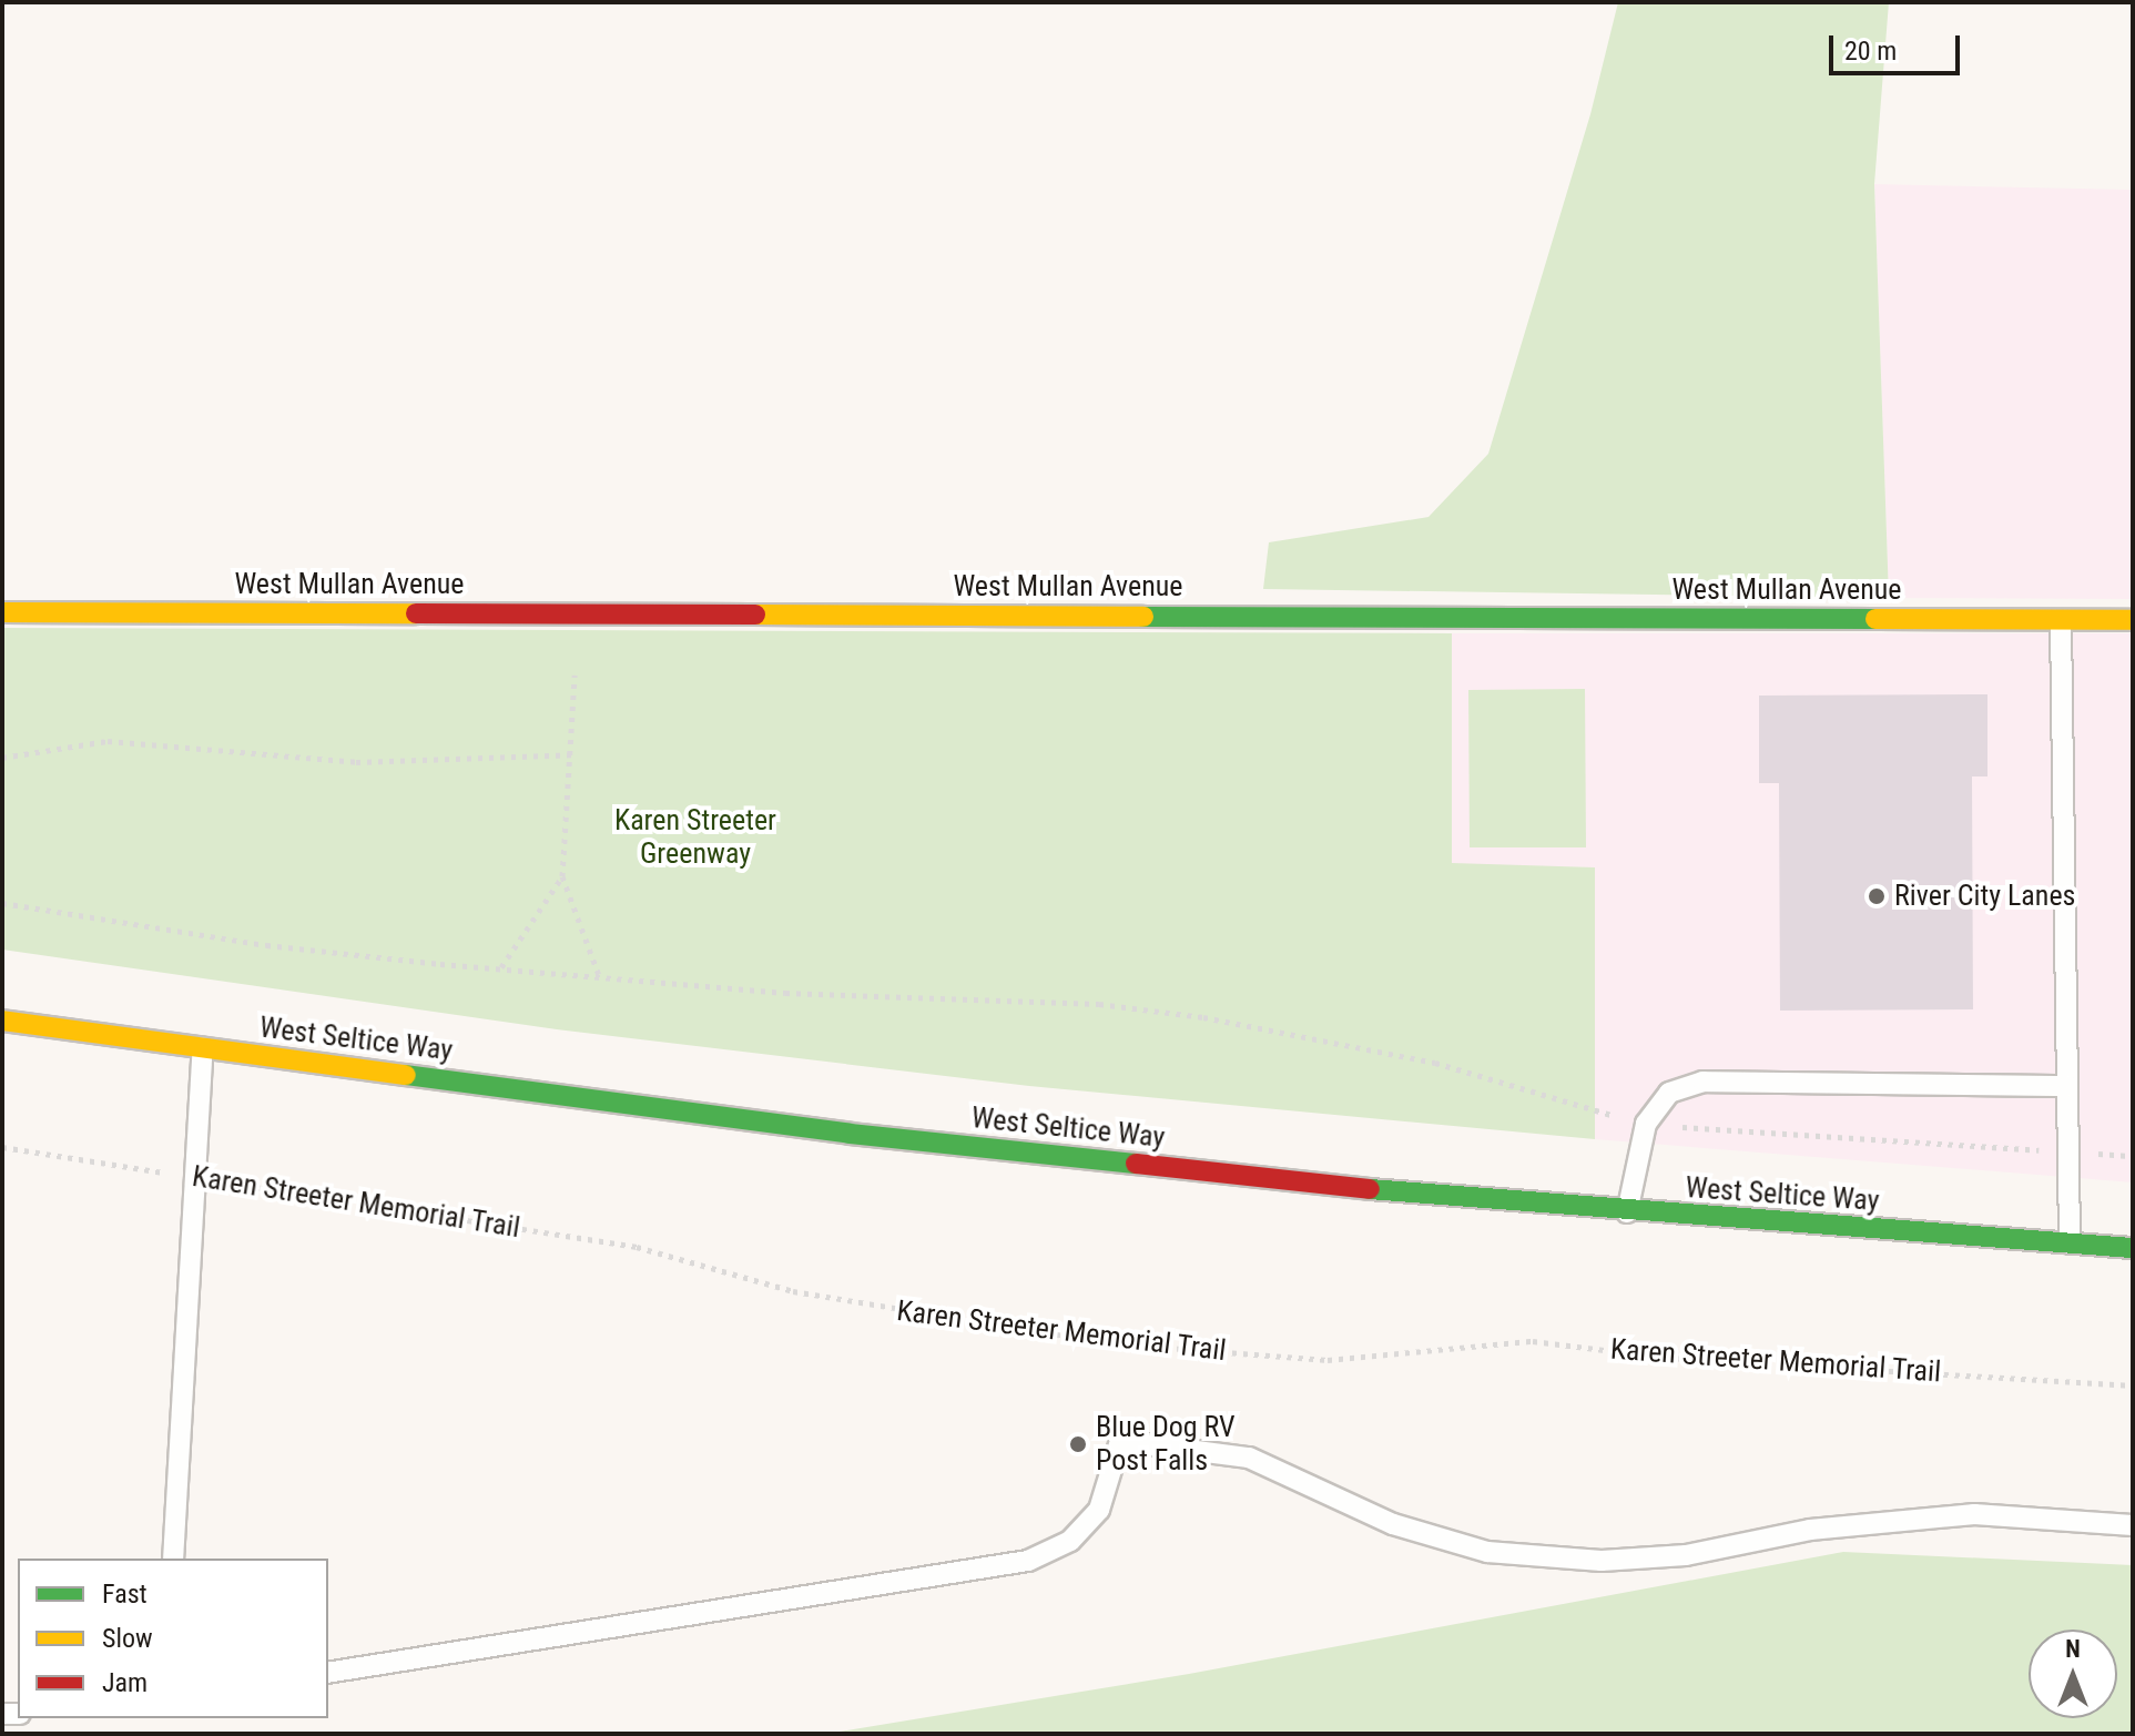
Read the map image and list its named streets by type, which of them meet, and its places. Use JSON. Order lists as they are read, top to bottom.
{
  "streets": {
    "main road": ["West Mullan Avenue", "West Seltice Way"],
    "path": ["Karen Streeter Memorial Trail"]
  },
  "parks": ["Karen Streeter Greenway"],
  "places": ["River City Lanes", "Blue Dog RV Post Falls"],
  "legend": ["Fast", "Slow", "Jam"],
  "scale_bar": "20 m",
  "north": "top"
}
